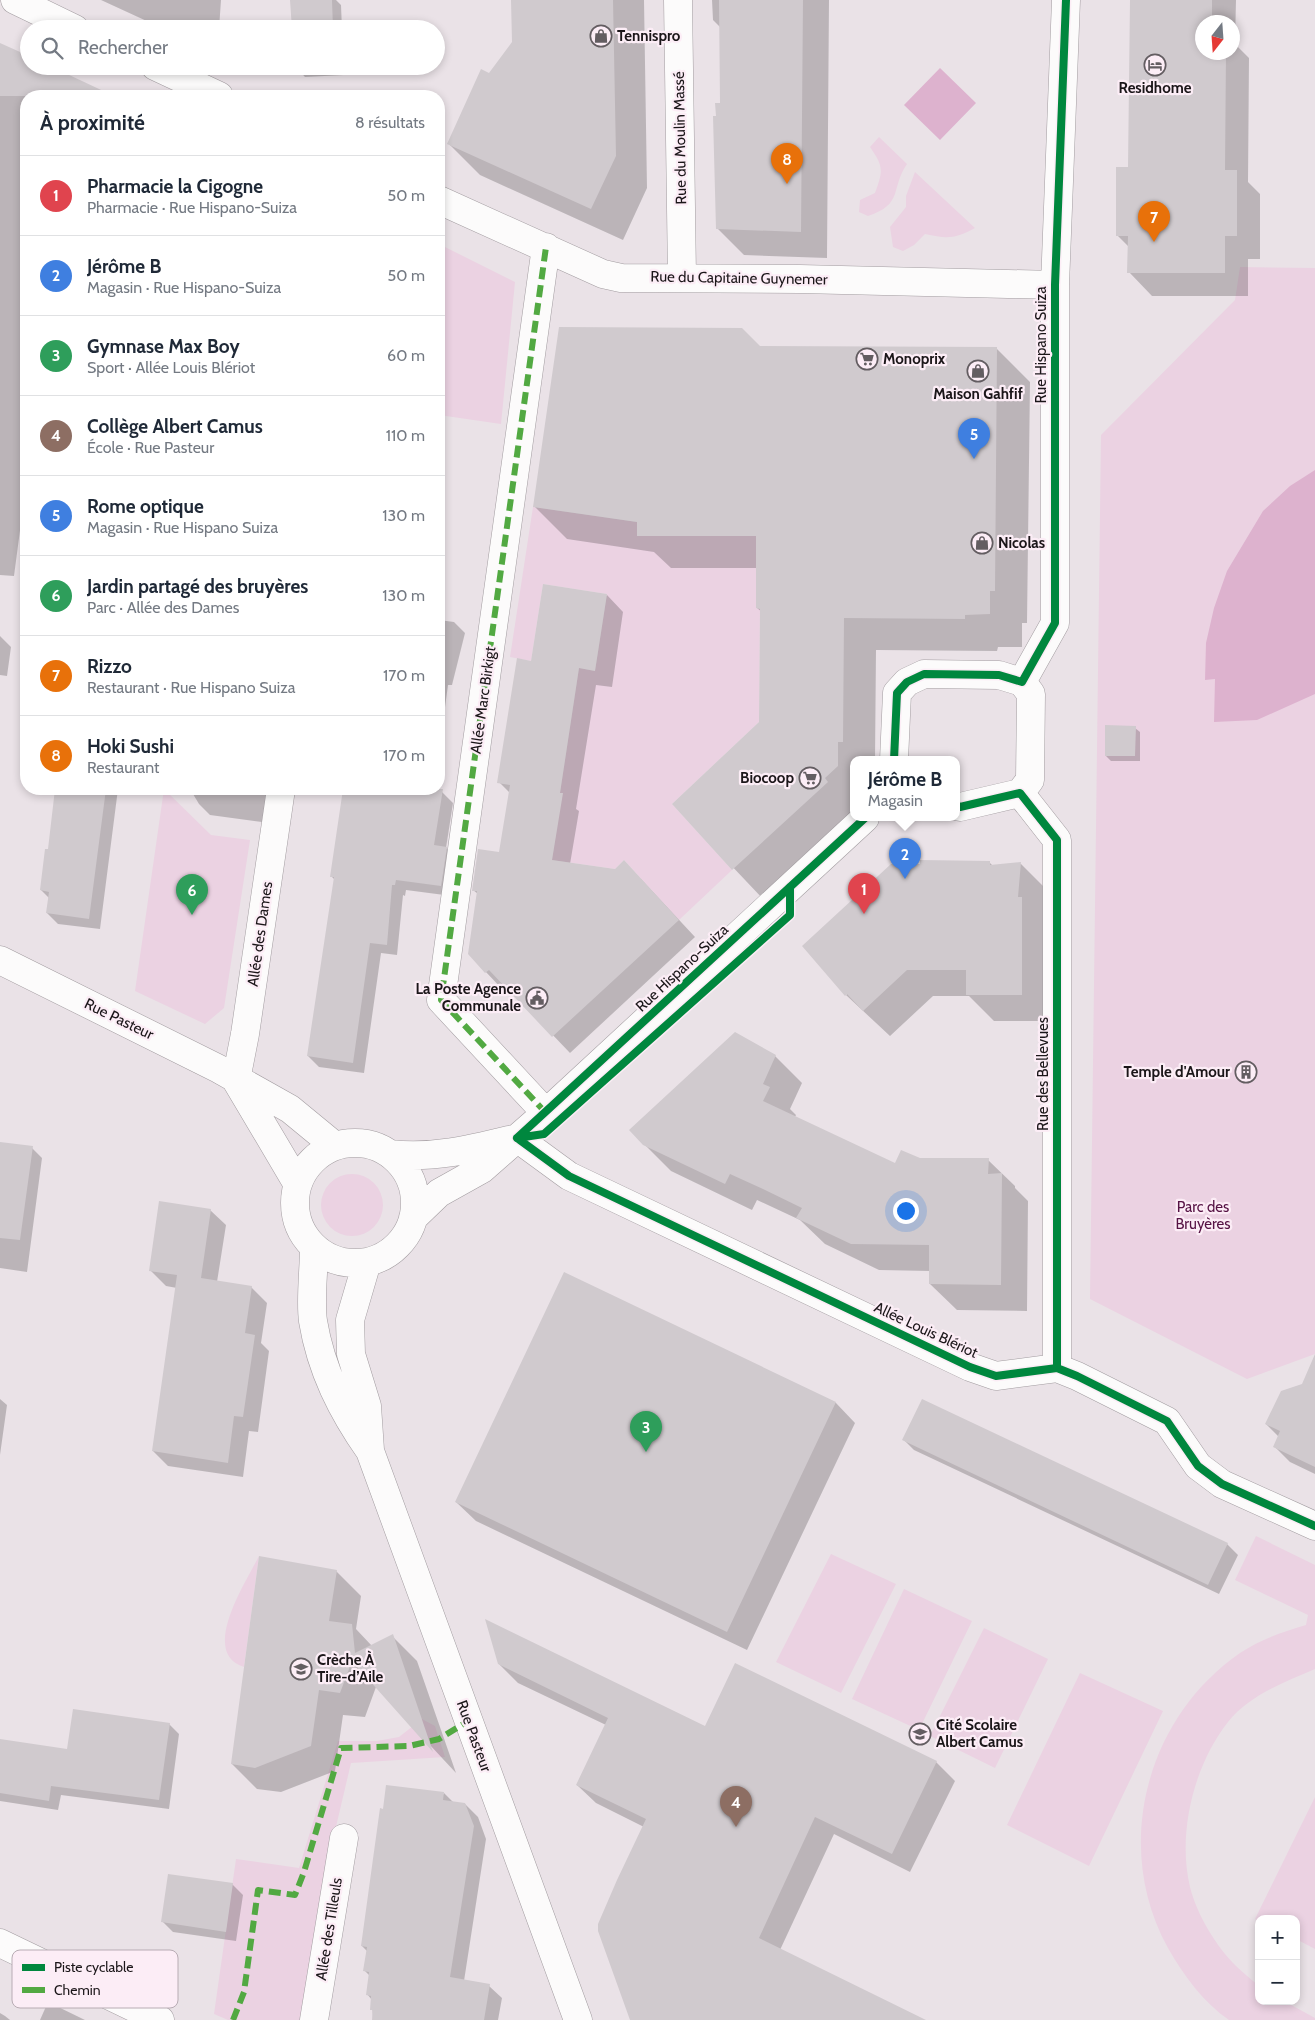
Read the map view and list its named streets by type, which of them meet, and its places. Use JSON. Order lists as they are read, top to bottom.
{
  "streets": {
    "street": [
      "Rue du Moulin Massé",
      "Rue du Capitaine Guynemer",
      "Rue Hispano Suiza",
      "Allée Marc Birkigt",
      "Allée des Dames",
      "Rue Hispano-Suiza",
      "Rue Pasteur",
      "Rue des Bellevues",
      "Allée Louis Blériot",
      "Allée des Tilleuls"
    ]
  },
  "crossings": [
    ["Rue du Moulin Massé", "Rue du Capitaine Guynemer"],
    ["Rue du Capitaine Guynemer", "Rue Hispano Suiza"],
    ["Rue du Capitaine Guynemer", "Allée Marc Birkigt"],
    ["Allée Marc Birkigt", "Rue Hispano-Suiza"],
    ["Allée des Dames", "Rue Pasteur"],
    ["Rue Hispano-Suiza", "Rue Pasteur"],
    ["Rue Hispano-Suiza", "Allée Louis Blériot"],
    ["Rue des Bellevues", "Allée Louis Blériot"]
  ],
  "parks": ["Parc des Bruyères"],
  "places": {
    "shop": ["Tennispro", "Maison Gahfif", "Nicolas"],
    "hotel": ["Residhome"],
    "supermarket": ["Monoprix", "Biocoop"],
    "public building": ["La Poste Agence Communale"],
    "building": ["Temple d'Amour"],
    "school or university": ["Crèche À Tire-d’Aile", "Cité Scolaire Albert Camus"]
  },
  "legend": ["Piste cyclable", "Chemin"],
  "north": "bottom",
  "page": {
    "search": "Rechercher",
    "heading": ["À proximité", "8 résultats"],
    "pins": [
      "8",
      "7",
      "5",
      "2",
      "1",
      "6",
      "3",
      "4"
    ],
    "list": [
      {
        "mark": "1",
        "name": "Pharmacie la Cigogne",
        "note": "Pharmacie · Rue Hispano-Suiza",
        "value": "50 m"
      },
      {
        "mark": "2",
        "name": "Jérôme B",
        "note": "Magasin · Rue Hispano-Suiza",
        "value": "50 m"
      },
      {
        "mark": "3",
        "name": "Gymnase Max Boy",
        "note": "Sport · Allée Louis Blériot",
        "value": "60 m"
      },
      {
        "mark": "4",
        "name": "Collège Albert Camus",
        "note": "École · Rue Pasteur",
        "value": "110 m"
      },
      {
        "mark": "5",
        "name": "Rome optique",
        "note": "Magasin · Rue Hispano Suiza",
        "value": "130 m"
      },
      {
        "mark": "6",
        "name": "Jardin partagé des bruyères",
        "note": "Parc · Allée des Dames",
        "value": "130 m"
      },
      {
        "mark": "7",
        "name": "Rizzo",
        "note": "Restaurant · Rue Hispano Suiza",
        "value": "170 m"
      },
      {
        "mark": "8",
        "name": "Hoki Sushi",
        "note": "Restaurant",
        "value": "170 m"
      }
    ],
    "popup": ["Jérôme B", "Magasin"],
    "map_buttons": ["+", "−"]
  }
}
